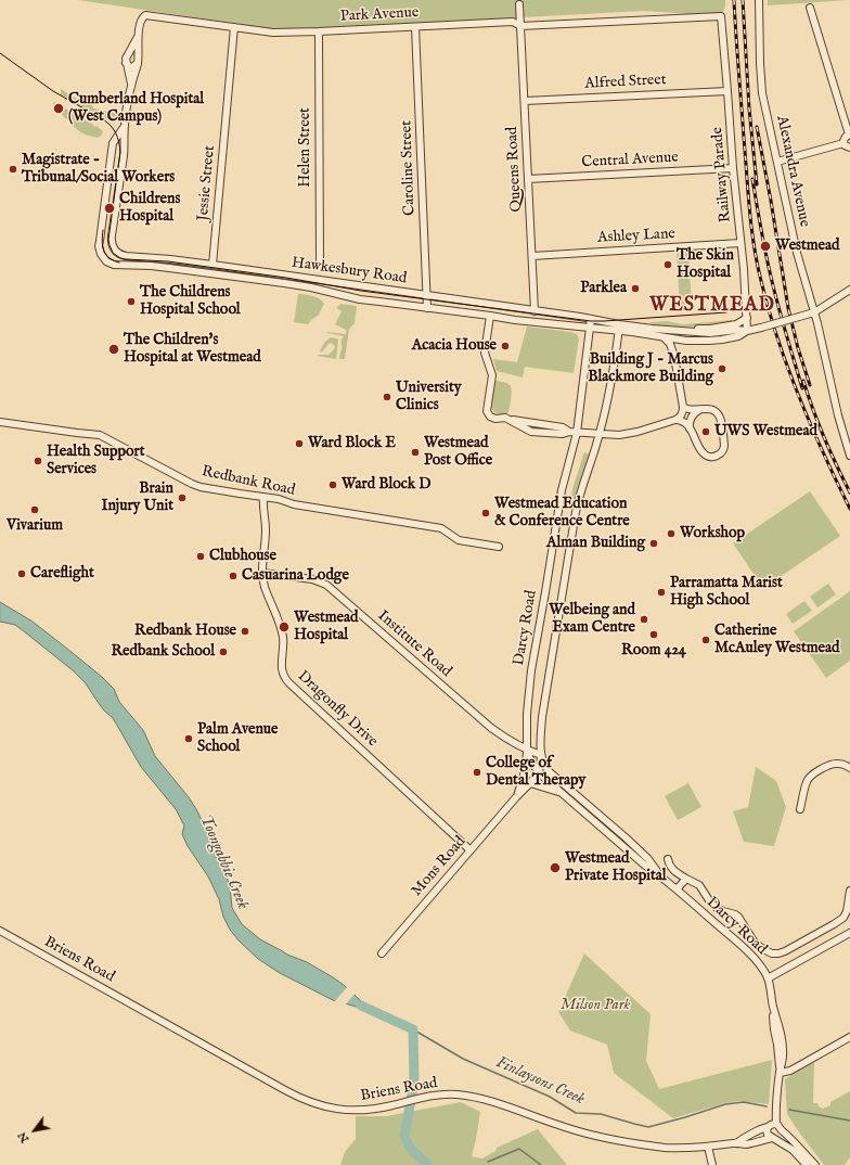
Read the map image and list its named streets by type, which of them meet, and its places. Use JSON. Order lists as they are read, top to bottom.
{
  "streets": {
    "street": [
      "Park Avenue",
      "Alfred Street",
      "Helen Street",
      "Central Avenue",
      "Caroline Street",
      "Queens Road",
      "Alexandra Avenue",
      "Railway Parade",
      "Jessie Street",
      "Ashley Lane",
      "Hawkesbury Road",
      "Redbank Road",
      "Darcy Road",
      "Institute Road",
      "Dragonfly Drive",
      "Mons Road",
      "Briens Road"
    ]
  },
  "crossings": [
    ["Park Avenue", "Helen Street"],
    ["Park Avenue", "Caroline Street"],
    ["Park Avenue", "Queens Road"],
    ["Park Avenue", "Railway Parade"],
    ["Park Avenue", "Jessie Street"],
    ["Alfred Street", "Queens Road"],
    ["Alfred Street", "Railway Parade"],
    ["Central Avenue", "Queens Road"],
    ["Central Avenue", "Railway Parade"],
    ["Caroline Street", "Hawkesbury Road"],
    ["Queens Road", "Ashley Lane"],
    ["Queens Road", "Hawkesbury Road"],
    ["Alexandra Avenue", "Hawkesbury Road"],
    ["Railway Parade", "Ashley Lane"],
    ["Railway Parade", "Hawkesbury Road"],
    ["Jessie Street", "Hawkesbury Road"],
    ["Hawkesbury Road", "Darcy Road"],
    ["Redbank Road", "Dragonfly Drive"],
    ["Darcy Road", "Institute Road"],
    ["Darcy Road", "Mons Road"],
    ["Darcy Road", "Briens Road"],
    ["Institute Road", "Dragonfly Drive"],
    ["Institute Road", "Mons Road"],
    ["Dragonfly Drive", "Mons Road"]
  ],
  "districts": ["WESTMEAD"],
  "water": ["Toongabbie Creek", "Finlaysons Creek"],
  "parks": ["Milson Park"],
  "places": [
    "Cumberland Hospital (West Campus)",
    "Magistrate - Tribunal/Social Workers",
    "Childrens Hospital",
    "Westmead",
    "The Skin Hospital",
    "Parklea",
    "The Childrens Hospital School",
    "Acacia House",
    "The Children's Hospital at Westmead",
    "Building J - Marcus Blackmore Building",
    "University Clinics",
    "UWS Westmead",
    "Ward Block E",
    "Westmead Post Office",
    "Health Support Services",
    "Ward Block D",
    "Brain Injury Unit",
    "Vivarium",
    "Westmead Education & Conference Centre",
    "Workshop",
    "Alman Building",
    "Clubhouse",
    "Careflight",
    "Casuarina Lodge",
    "Parramatta Marist High School",
    "Welbeing and Exam Centre",
    "Westmead Hospital",
    "Redbank House",
    "Room 424",
    "Catherine McAuley Westmead",
    "Redbank School",
    "Palm Avenue School",
    "College of Dental Therapy",
    "Westmead Private Hospital"
  ],
  "north": "bottom left"
}
